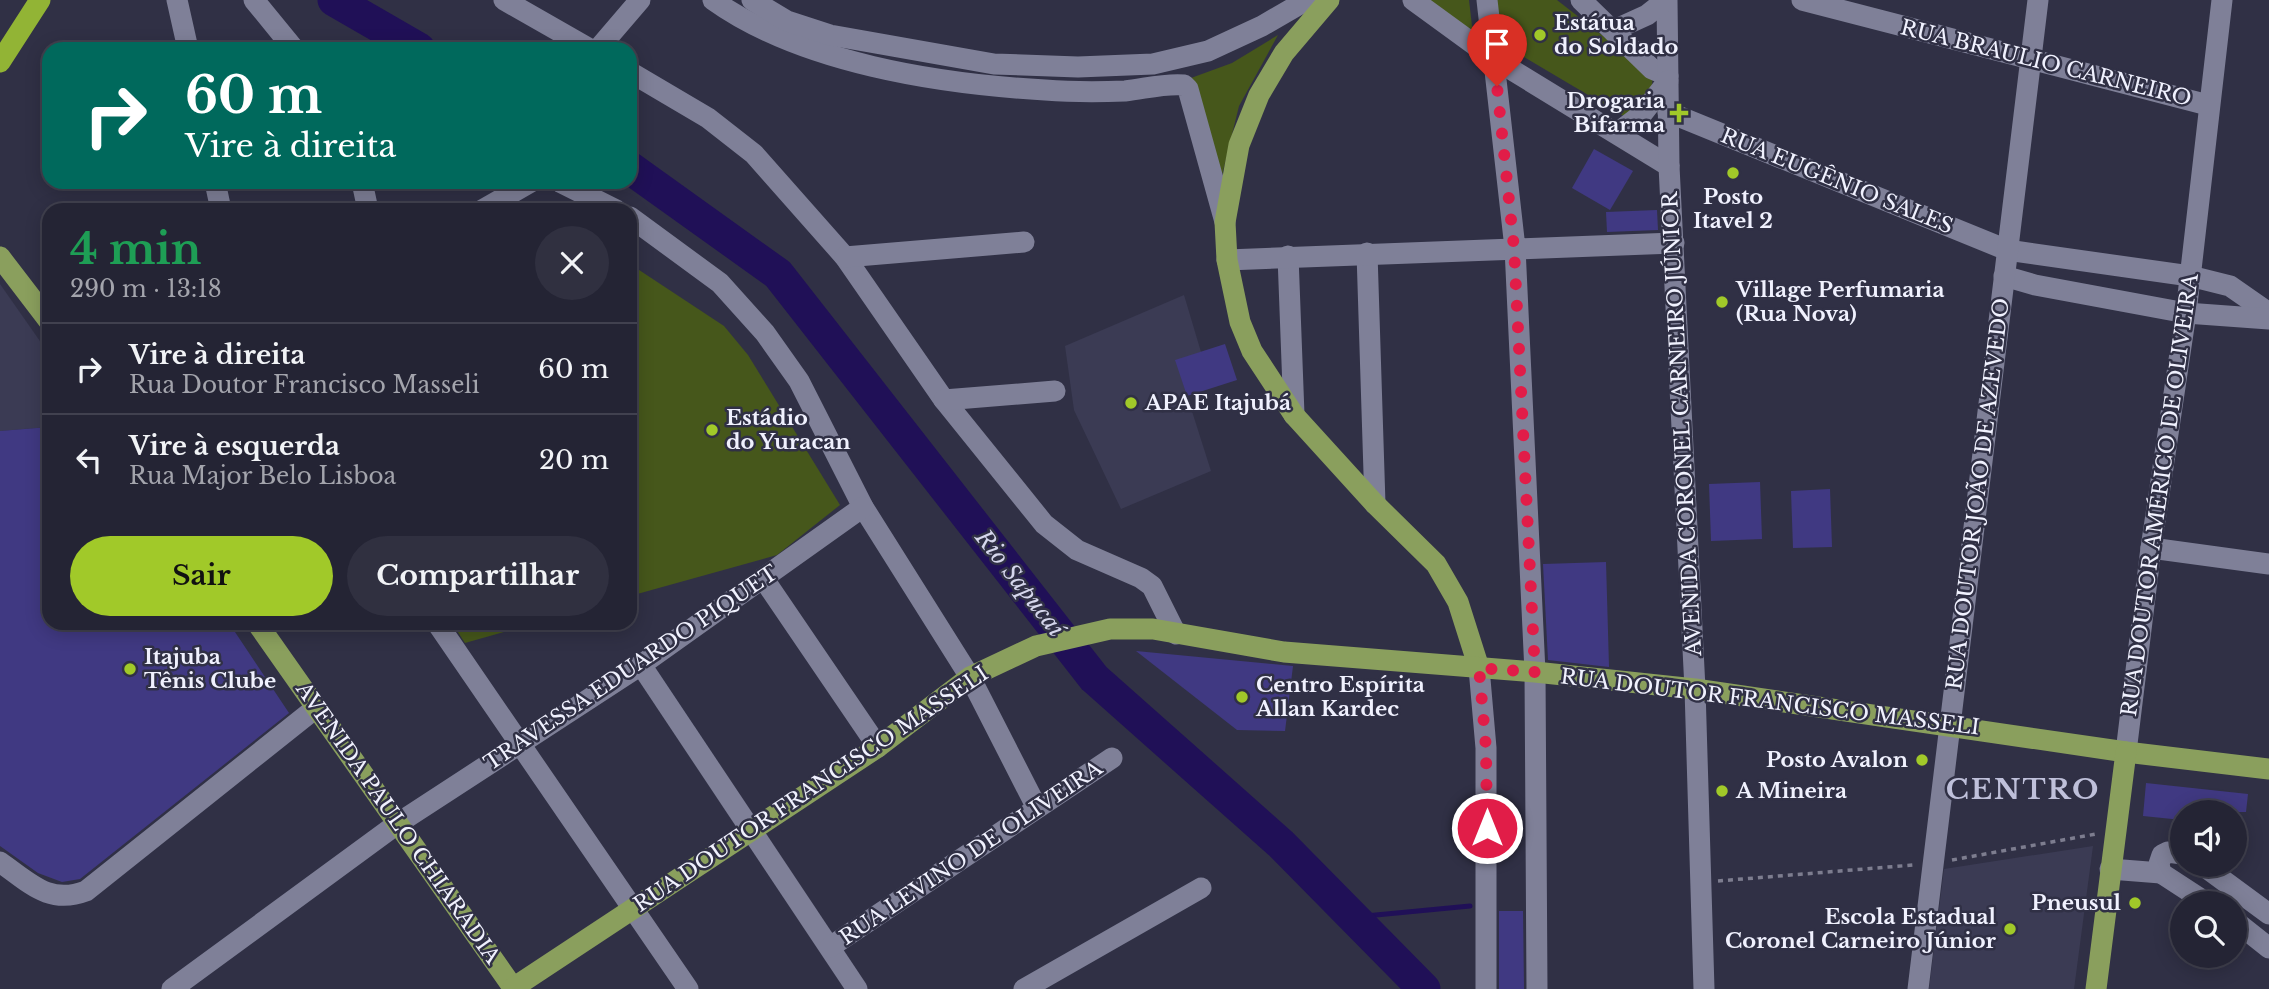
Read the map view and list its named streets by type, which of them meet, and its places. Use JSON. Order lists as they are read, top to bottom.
{
  "streets": {
    "main road": ["RUA DOUTOR AMÉRICO DE OLIVEIRA", "RUA DOUTOR FRANCISCO MASSELI", "AVENIDA PAULO CHIARADIA"],
    "street": [
      "RUA BRAULIO CARNEIRO",
      "RUA EUGÊNIO SALES",
      "AVENIDA CORONEL CARNEIRO JÚNIOR",
      "RUA DOUTOR JOÃO DE AZEVEDO",
      "TRAVESSA EDUARDO PIQUET",
      "RUA LEVINO DE OLIVEIRA"
    ]
  },
  "crossings": [
    ["RUA BRAULIO CARNEIRO", "RUA DOUTOR JOÃO DE AZEVEDO"],
    ["RUA BRAULIO CARNEIRO", "RUA DOUTOR AMÉRICO DE OLIVEIRA"],
    ["RUA EUGÊNIO SALES", "AVENIDA CORONEL CARNEIRO JÚNIOR"],
    ["RUA EUGÊNIO SALES", "RUA DOUTOR JOÃO DE AZEVEDO"],
    ["RUA EUGÊNIO SALES", "RUA DOUTOR AMÉRICO DE OLIVEIRA"],
    ["AVENIDA CORONEL CARNEIRO JÚNIOR", "RUA DOUTOR FRANCISCO MASSELI"],
    ["RUA DOUTOR JOÃO DE AZEVEDO", "RUA DOUTOR FRANCISCO MASSELI"],
    ["RUA DOUTOR AMÉRICO DE OLIVEIRA", "RUA DOUTOR FRANCISCO MASSELI"],
    ["TRAVESSA EDUARDO PIQUET", "AVENIDA PAULO CHIARADIA"],
    ["RUA DOUTOR FRANCISCO MASSELI", "AVENIDA PAULO CHIARADIA"]
  ],
  "districts": ["CENTRO"],
  "water": ["Rio Sapucaí"],
  "places": {
    "other": [
      "Estátua do Soldado",
      "Posto Itavel 2",
      "Village Perfumaria (Rua Nova)",
      "APAE Itajubá",
      "Estádio do Yuracan",
      "Itajuba Tênis Clube",
      "Centro Espírita Allan Kardec",
      "Posto Avalon",
      "A Mineira",
      "Pneusul",
      "Escola Estadual Coronel Carneiro Júnior"
    ],
    "health": ["Drogaria Bifarma"]
  },
  "page": {
    "turn": ["60 m", "Vire à direita"],
    "heading": ["4 min", "290 m · 13:18"],
    "list": [
      {
        "name": "Vire à direita",
        "note": "Rua Doutor Francisco Masseli",
        "value": "60 m"
      },
      {
        "name": "Vire à esquerda",
        "note": "Rua Major Belo Lisboa",
        "value": "20 m"
      }
    ],
    "buttons": ["Sair", "Compartilhar"]
  }
}
